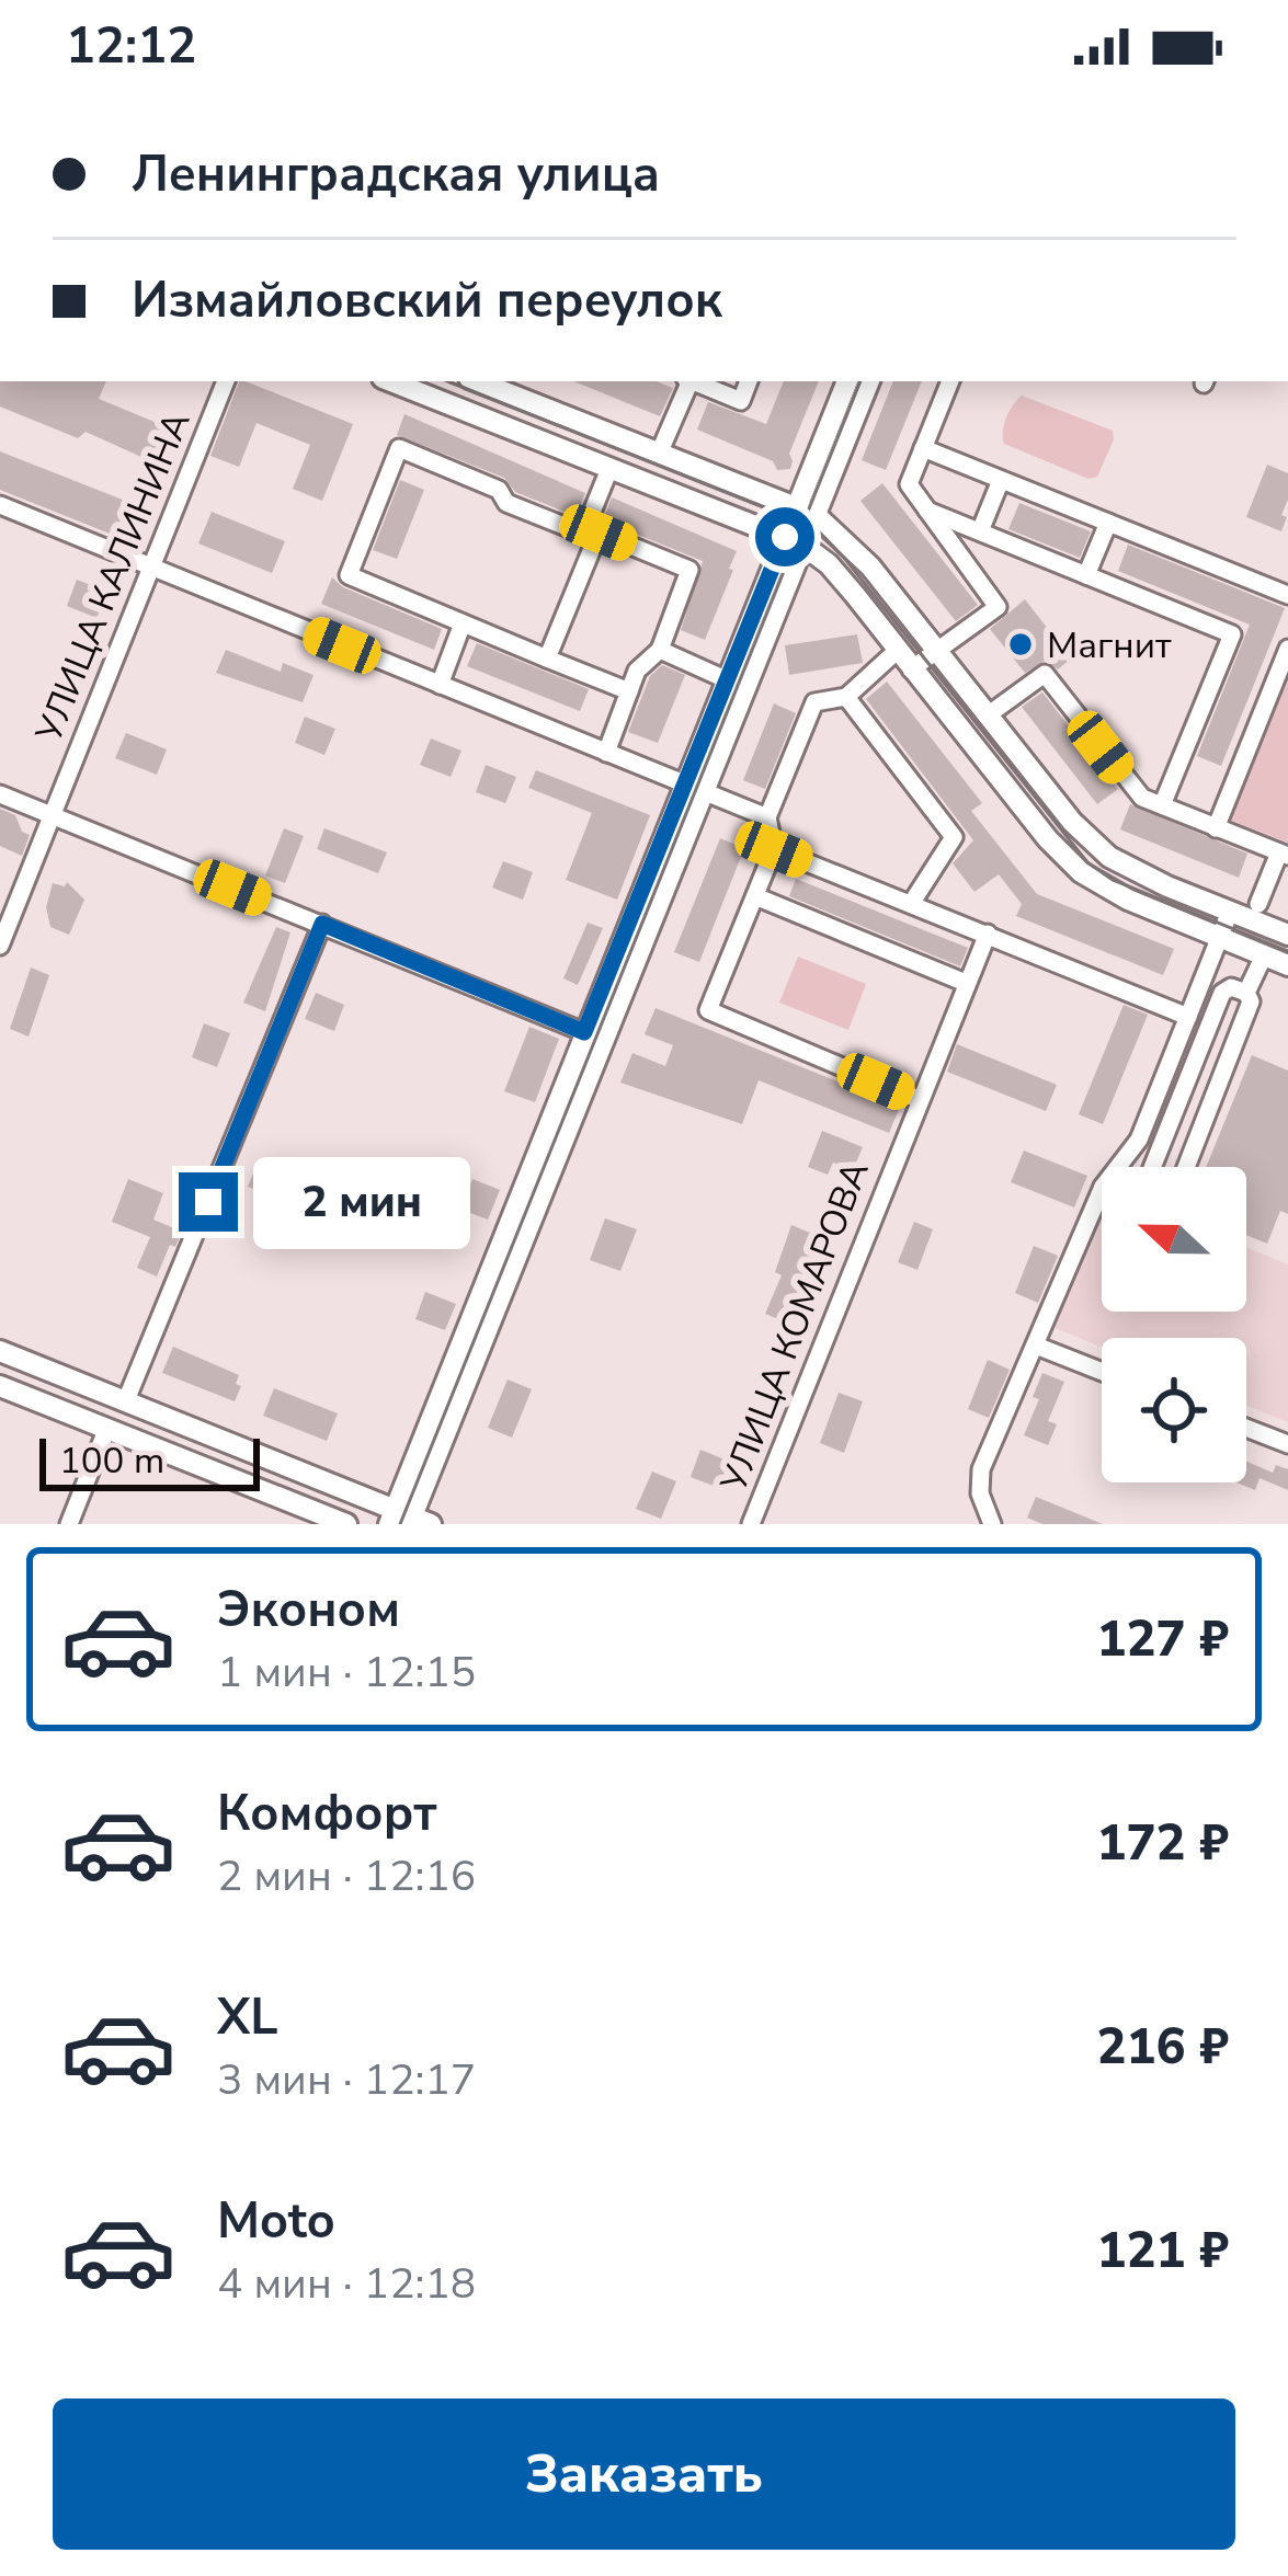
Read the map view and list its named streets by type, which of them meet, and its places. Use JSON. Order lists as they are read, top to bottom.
{
  "streets": {
    "street": ["УЛИЦА КАЛИНИНА", "УЛИЦА КОМАРОВА"]
  },
  "places": ["Магнит"],
  "scale_bar": "100 m",
  "north": "left",
  "page": {
    "status": "12:12",
    "banner": ["Ленинградская улица", "Измайловский переулок"],
    "bubble": "2 мин",
    "scale": "100 m",
    "list": [
      {
        "name": "Эконом",
        "note": "1 мин · 12:15",
        "value": "127 ₽"
      },
      {
        "name": "Комфорт",
        "note": "2 мин · 12:16",
        "value": "172 ₽"
      },
      {
        "name": "XL",
        "note": "3 мин · 12:17",
        "value": "216 ₽"
      },
      {
        "name": "Moto",
        "note": "4 мин · 12:18",
        "value": "121 ₽"
      }
    ],
    "buttons": "Заказать"
  }
}
